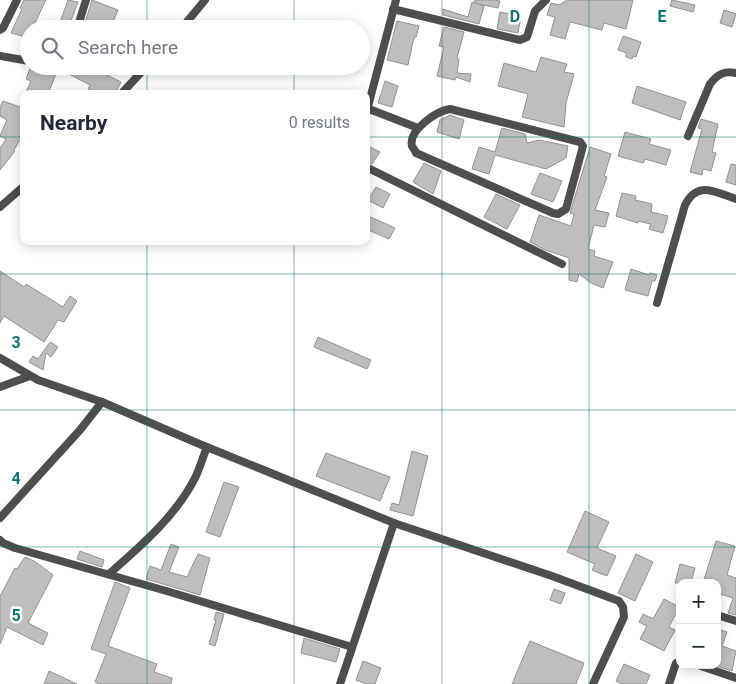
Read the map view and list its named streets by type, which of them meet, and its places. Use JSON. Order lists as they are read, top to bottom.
{
  "page": {
    "search": "Search here",
    "heading": ["Nearby", "0 results"],
    "map_buttons": ["+", "−"]
  },
  "grid": {
    "columns": ["D", "E"],
    "rows": ["3", "4", "5"]
  }
}
